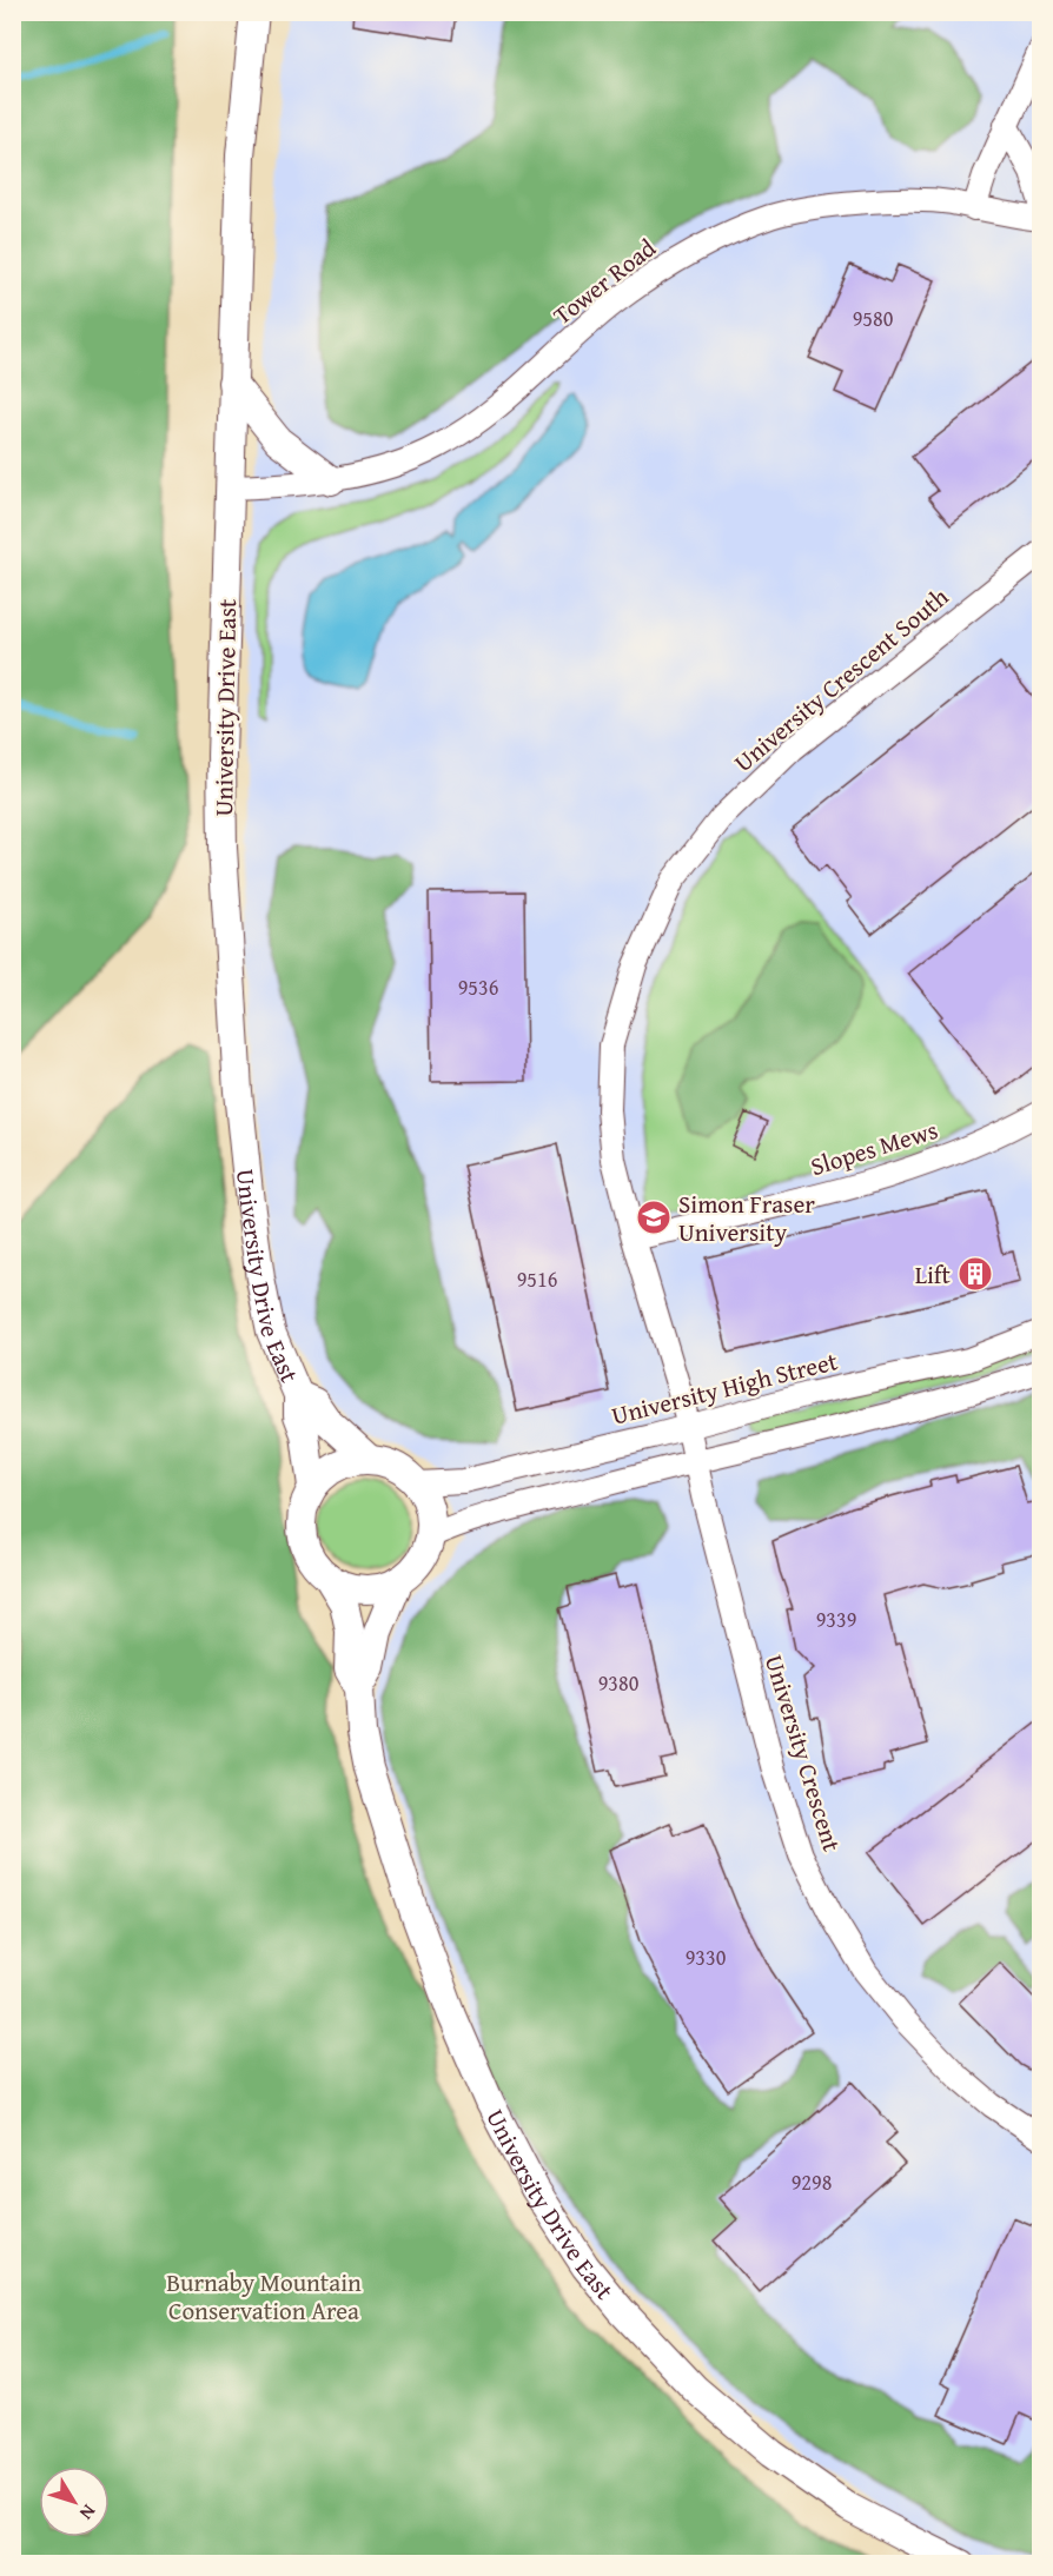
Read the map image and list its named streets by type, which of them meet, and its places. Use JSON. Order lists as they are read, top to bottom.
{
  "streets": {
    "street": [
      "Tower Road",
      "University Crescent South",
      "University Drive East",
      "Slopes Mews",
      "University High Street",
      "University Crescent"
    ]
  },
  "crossings": [
    ["Tower Road", "University Drive East"],
    ["University Crescent South", "Slopes Mews"],
    ["University Crescent South", "University High Street"],
    ["University Crescent South", "University Crescent"],
    ["University Drive East", "University High Street"],
    ["University High Street", "University Crescent"]
  ],
  "parks": ["Burnaby Mountain Conservation Area"],
  "places": {
    "school or university": ["Simon Fraser University"],
    "building": ["Lift"]
  },
  "house_numbers": [
    "9580",
    "9536",
    "9516",
    "9339",
    "9380",
    "9330",
    "9298"
  ],
  "north": "bottom right"
}
